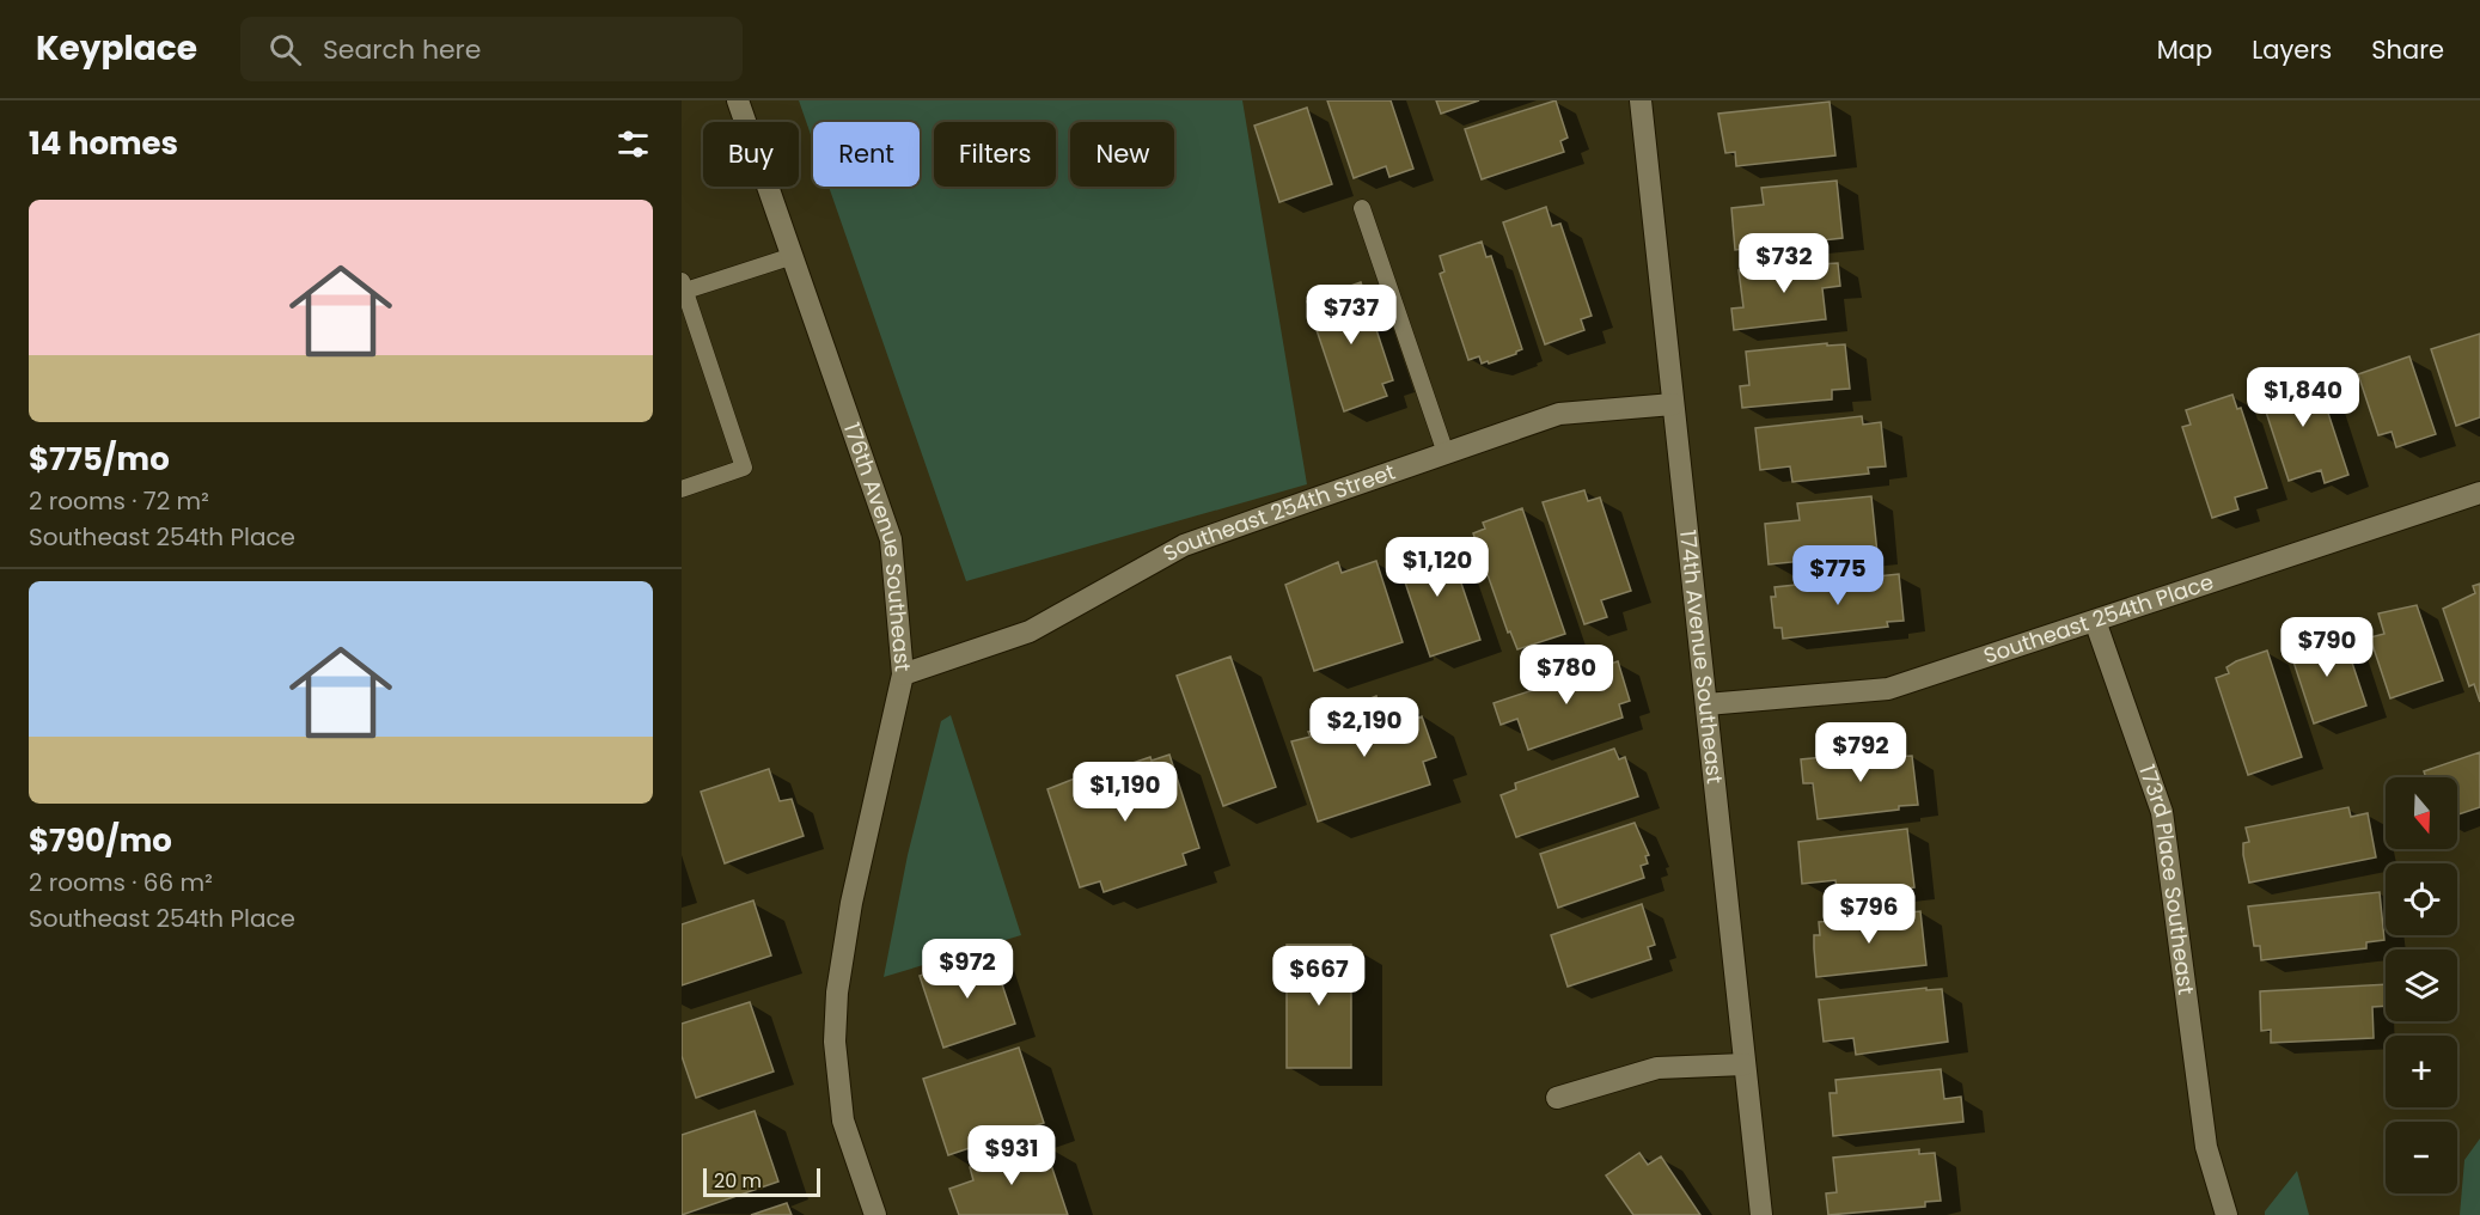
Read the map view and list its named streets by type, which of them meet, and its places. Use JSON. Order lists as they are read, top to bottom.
{
  "streets": {
    "street": [
      "Southeast 254th Street",
      "176th Avenue Southeast",
      "Southeast 254th Place",
      "174th Avenue Southeast",
      "173rd Place Southeast"
    ]
  },
  "crossings": [
    ["Southeast 254th Street", "176th Avenue Southeast"],
    ["Southeast 254th Street", "174th Avenue Southeast"],
    ["Southeast 254th Place", "174th Avenue Southeast"],
    ["Southeast 254th Place", "173rd Place Southeast"]
  ],
  "scale_bar": "20 m",
  "north": "bottom",
  "page": {
    "header": "Keyplace",
    "search": "Search here",
    "nav": ["Map", "Layers", "Share"],
    "heading": "14 homes",
    "chip": [
      "Buy",
      "Rent",
      "Filters",
      "New"
    ],
    "list": [
      {
        "name": "$775/mo",
        "note": "2 rooms · 72 m² · Southeast 254th Place"
      },
      {
        "name": "$790/mo",
        "note": "2 rooms · 66 m² · Southeast 254th Place"
      }
    ],
    "price": [
      "$732",
      "$737",
      "$1,840",
      "$1,120",
      "$775",
      "$790",
      "$780",
      "$2,190",
      "$792",
      "$1,190",
      "$796",
      "$972",
      "$667",
      "$931"
    ],
    "map_buttons": ["+", "−"],
    "scale": "20 m"
  }
}
